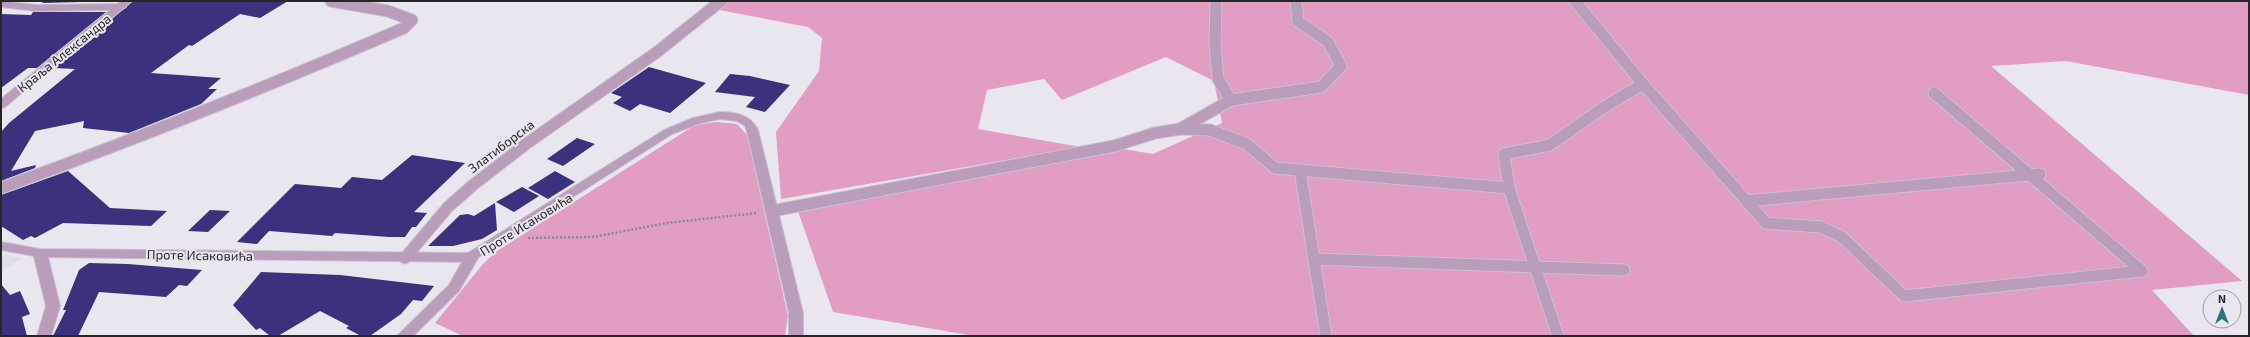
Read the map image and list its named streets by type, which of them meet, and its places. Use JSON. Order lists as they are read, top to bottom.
{
  "streets": {
    "street": ["Краља Александра", "Проте Исаковића"],
    "lane": ["Златиборска"]
  },
  "crossings": [
    ["Златиборска", "Проте Исаковића"]
  ],
  "north": "top"
}
